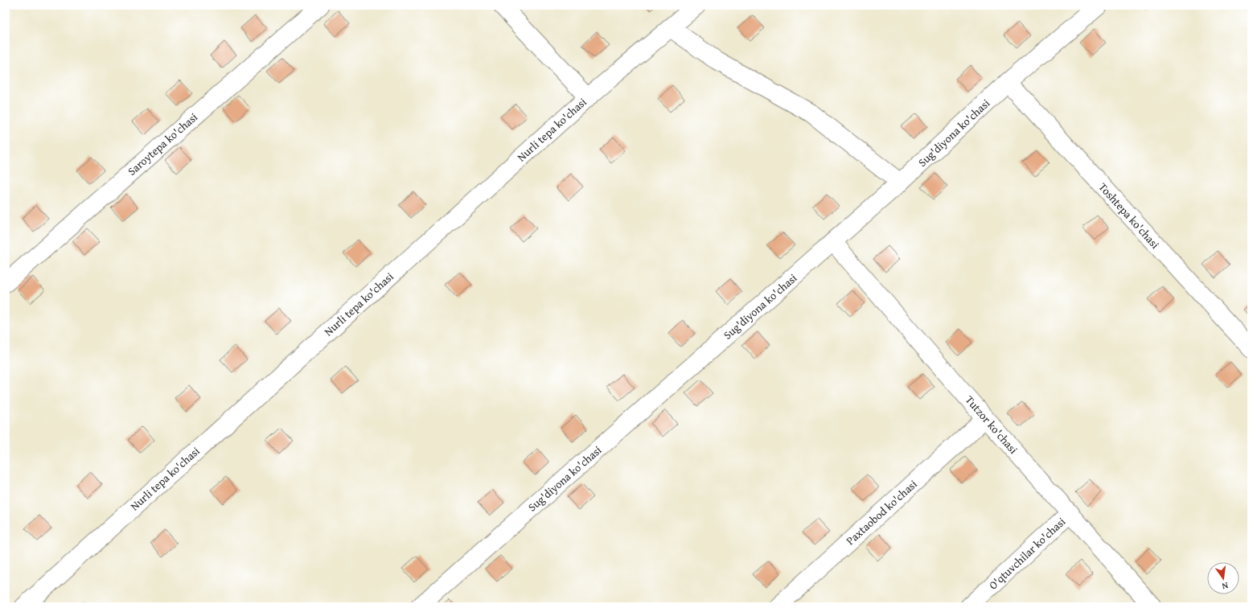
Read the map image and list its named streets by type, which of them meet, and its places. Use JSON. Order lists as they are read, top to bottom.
{
  "streets": {
    "street": [
      "Nurli tepa ko'chasi",
      "Sug'diyona ko'chasi",
      "Saroytepa ko'chasi",
      "Toshtepa ko'chasi",
      "Tutzor ko'chasi",
      "Paxtaobod ko'chasi",
      "O'qtuvchilar ko'chasi"
    ]
  },
  "crossings": [
    ["Sug'diyona ko'chasi", "Toshtepa ko'chasi"],
    ["Sug'diyona ko'chasi", "Tutzor ko'chasi"],
    ["Tutzor ko'chasi", "Paxtaobod ko'chasi"],
    ["Tutzor ko'chasi", "O'qtuvchilar ko'chasi"]
  ],
  "north": "bottom"
}
